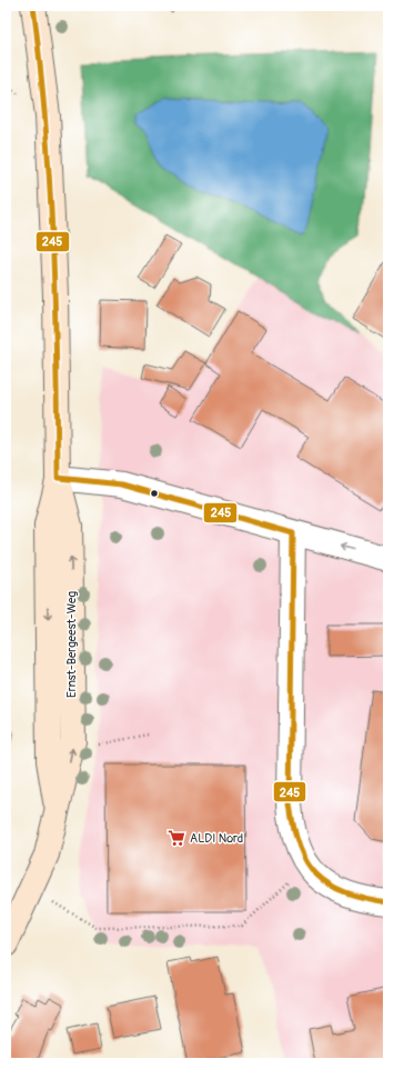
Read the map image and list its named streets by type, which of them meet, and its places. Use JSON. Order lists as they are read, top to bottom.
{
  "streets": {
    "street": ["Ernst-Bergeest-Weg"]
  },
  "places": {
    "supermarket": ["ALDI Nord"]
  },
  "lines": ["transit line 245"]
}
